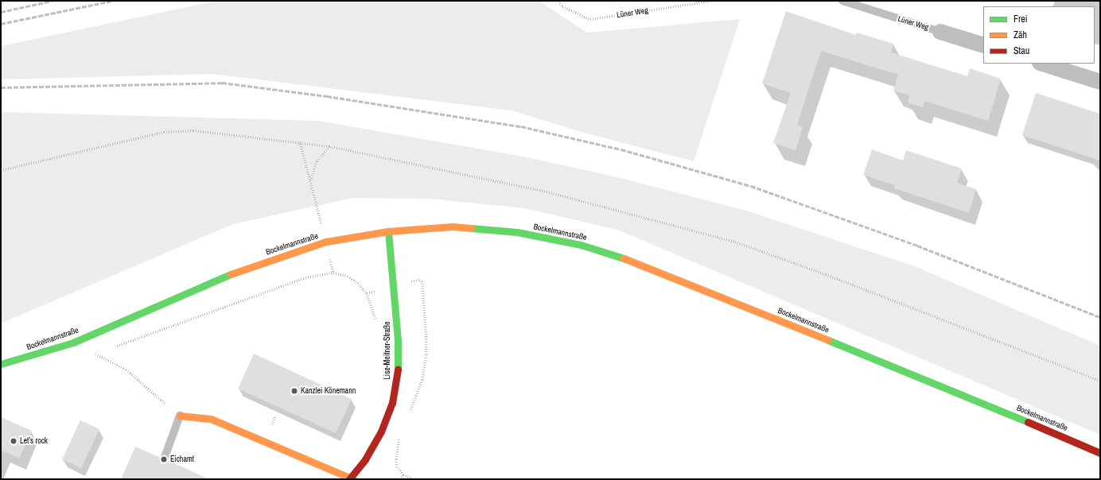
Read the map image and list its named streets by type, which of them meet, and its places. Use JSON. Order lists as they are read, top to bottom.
{
  "streets": {
    "main road": ["Bockelmannstraße", "Lise-Meitner-Straße"],
    "street": ["Lüner Weg"]
  },
  "crossings": [
    ["Bockelmannstraße", "Lise-Meitner-Straße"]
  ],
  "places": ["Kanzlei Könemann", "Let’s rock", "Eichamt"],
  "legend": ["Frei", "Zäh", "Stau"]
}
